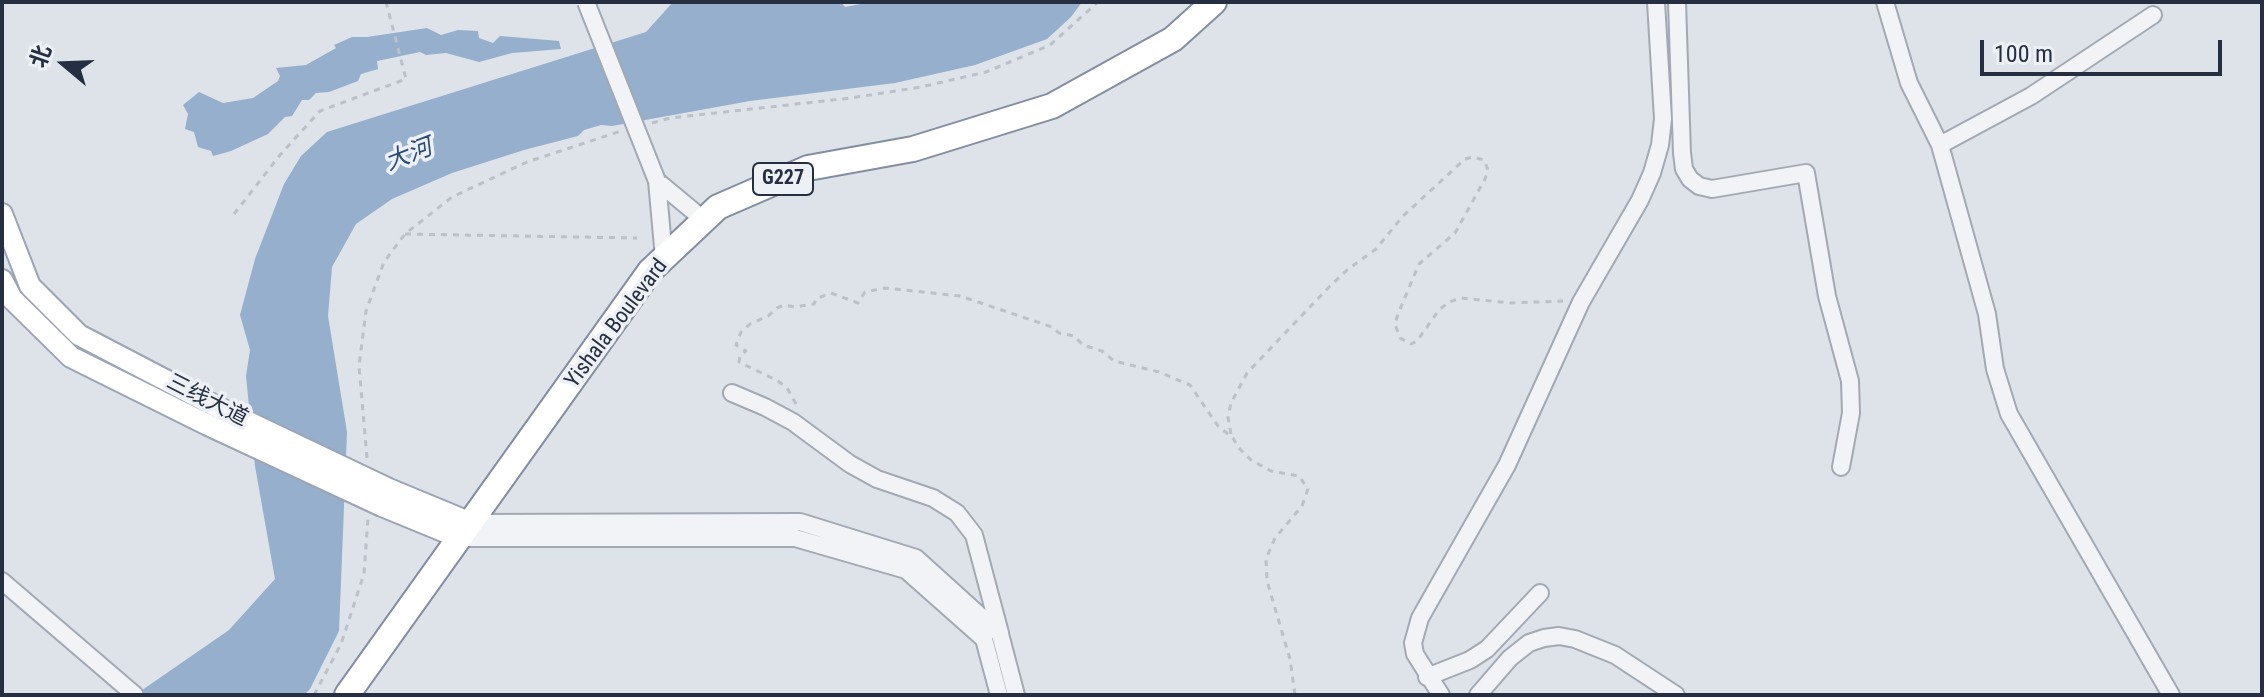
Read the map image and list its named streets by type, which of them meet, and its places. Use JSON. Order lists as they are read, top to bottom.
{
  "streets": {
    "highway": ["G227", "Yishala Boulevard"],
    "main road": ["三线大道"]
  },
  "crossings": [
    ["Yishala Boulevard", "三线大道"]
  ],
  "water": ["大河"],
  "scale_bar": "100 m",
  "north": "left"
}
